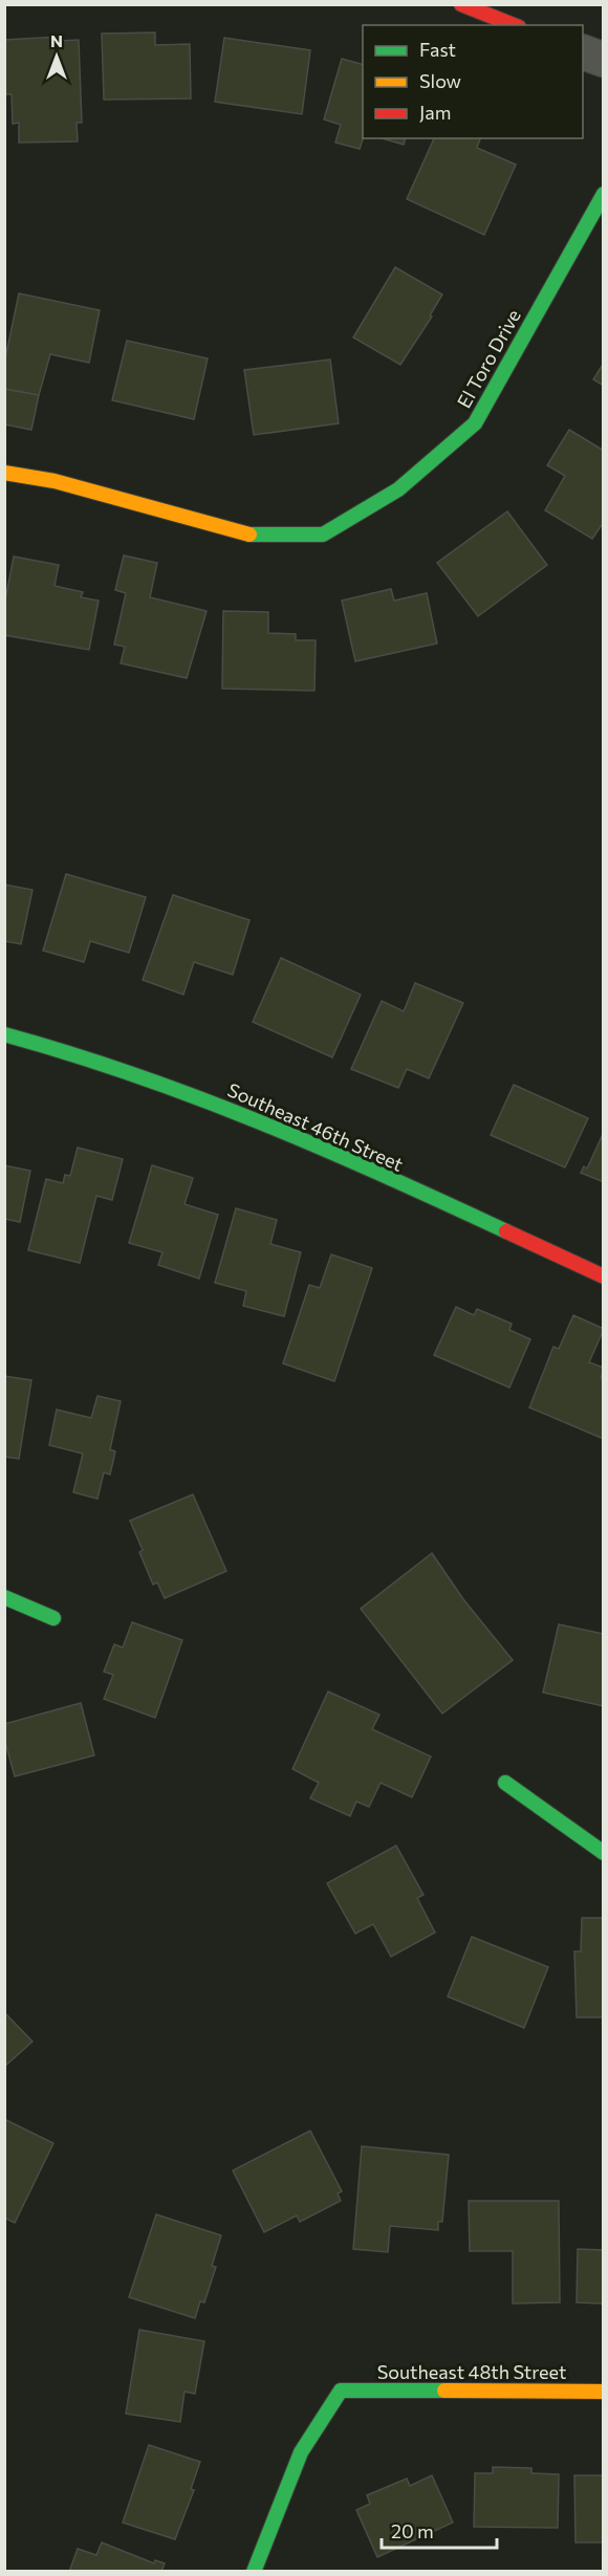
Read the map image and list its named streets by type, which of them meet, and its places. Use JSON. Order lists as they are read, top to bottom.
{
  "streets": {
    "street": ["El Toro Drive", "Southeast 46th Street", "Southeast 48th Street"]
  },
  "legend": ["Fast", "Slow", "Jam"],
  "scale_bar": "20 m",
  "north": "top"
}
